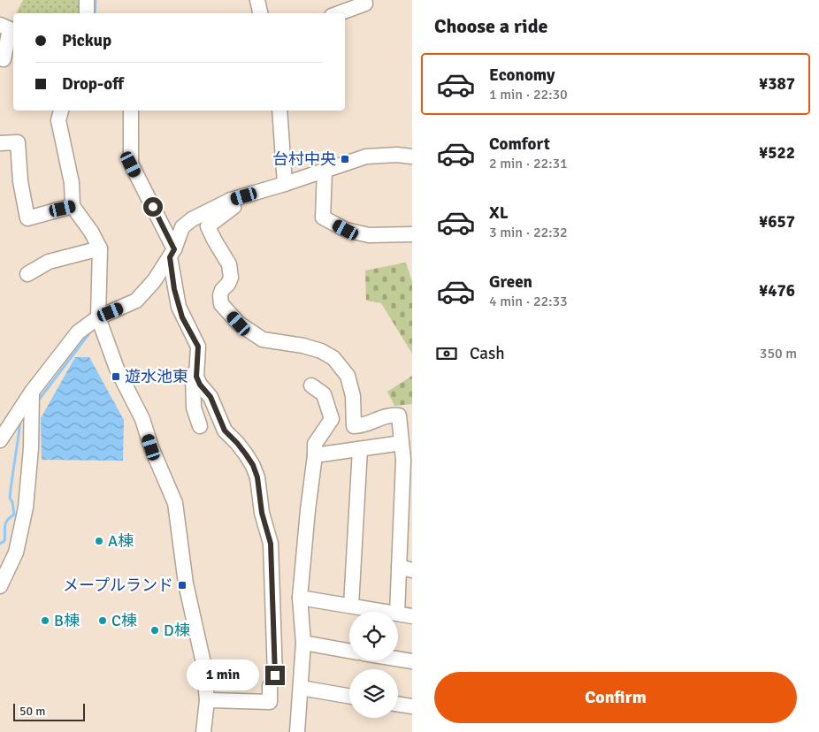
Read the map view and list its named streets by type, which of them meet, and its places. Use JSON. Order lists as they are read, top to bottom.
{
  "places": {
    "transit": ["台村中央", "遊水池東", "メープルランド"],
    "other": [
      "A棟",
      "B棟",
      "C棟",
      "D棟"
    ]
  },
  "scale_bar": "50 m",
  "page": {
    "heading": "Choose a ride",
    "banner": ["Pickup", "Drop-off"],
    "list": [
      {
        "name": "Economy",
        "note": "1 min · 22:30",
        "value": "¥387"
      },
      {
        "name": "Comfort",
        "note": "2 min · 22:31",
        "value": "¥522"
      },
      {
        "name": "XL",
        "note": "3 min · 22:32",
        "value": "¥657"
      },
      {
        "name": "Green",
        "note": "4 min · 22:33",
        "value": "¥476"
      }
    ],
    "pay": ["Cash", "350 m"],
    "bubble": "1 min",
    "buttons": "Confirm",
    "scale": "50 m"
  }
}
